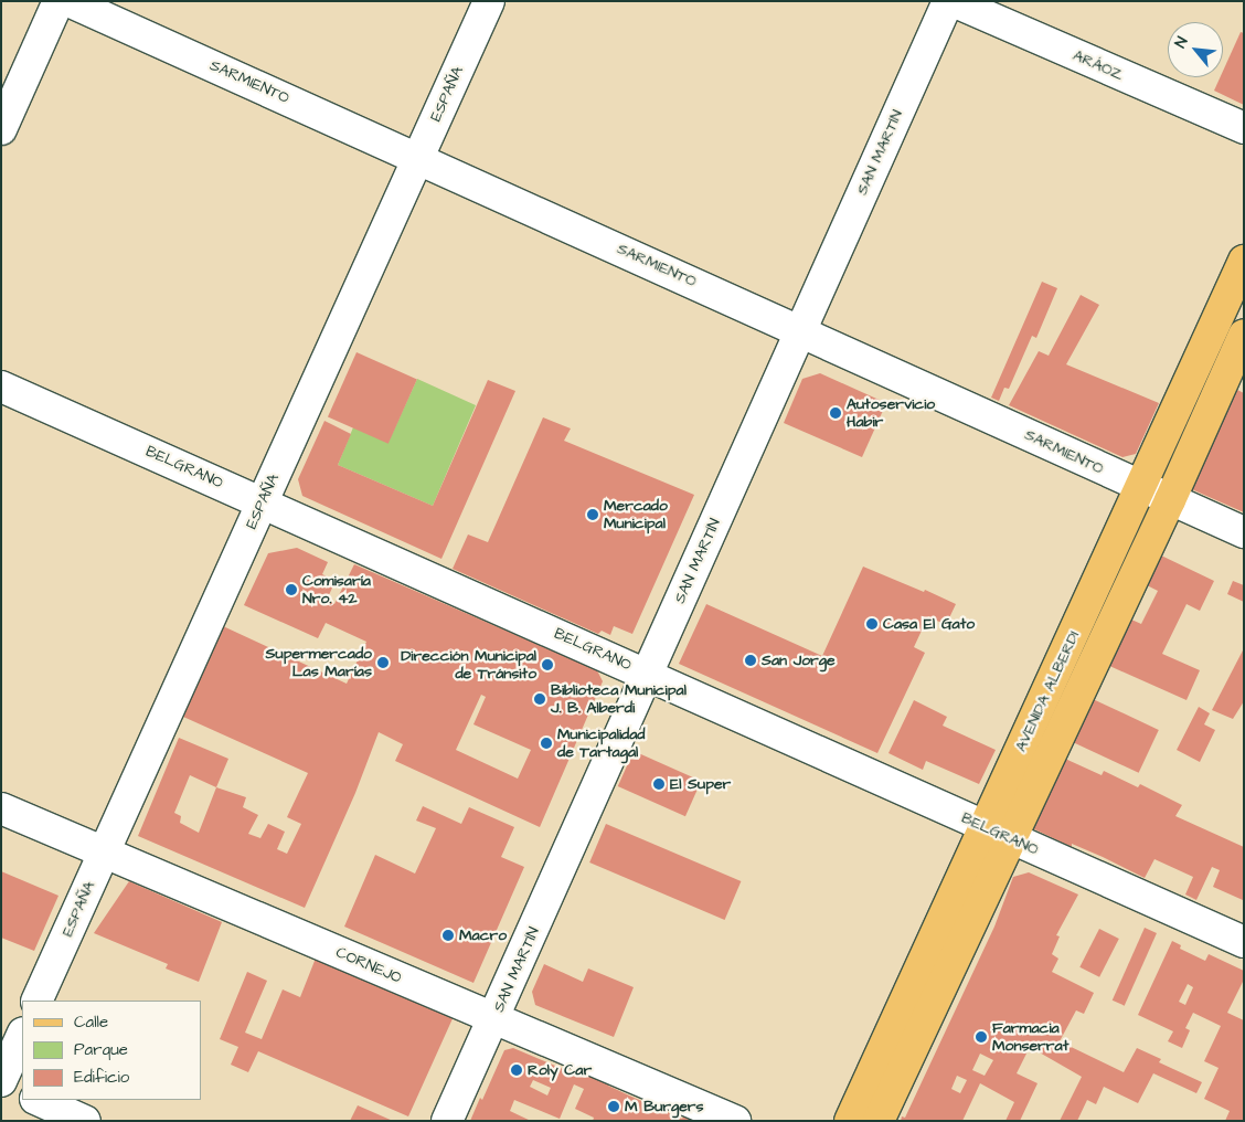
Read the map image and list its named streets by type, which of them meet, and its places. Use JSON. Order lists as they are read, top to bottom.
{
  "streets": {
    "main road": ["AVENIDA ALBERDI"],
    "street": [
      "ARÁOZ",
      "SARMIENTO",
      "ESPAÑA",
      "SAN MARTÍN",
      "BELGRANO",
      "CORNEJO"
    ]
  },
  "crossings": [
    ["ARÁOZ", "SAN MARTÍN"],
    ["SARMIENTO", "ESPAÑA"],
    ["SARMIENTO", "SAN MARTÍN"],
    ["SARMIENTO", "AVENIDA ALBERDI"],
    ["ESPAÑA", "BELGRANO"],
    ["ESPAÑA", "CORNEJO"],
    ["SAN MARTÍN", "BELGRANO"],
    ["SAN MARTÍN", "CORNEJO"],
    ["BELGRANO", "AVENIDA ALBERDI"]
  ],
  "places": [
    "Autoservicio Habir",
    "Mercado Municipal",
    "Comisaría Nro. 42",
    "Casa El Gato",
    "San Jorge",
    "Supermercado Las Marías",
    "Dirección Municipal de Tránsito",
    "Biblioteca Municipal J. B. Alberdi",
    "Municipalidad de Tartagal",
    "El Super",
    "Macro",
    "Farmacia Monserrat",
    "Roly Car",
    "M Burgers"
  ],
  "legend": ["Calle", "Parque", "Edificio"],
  "north": "top left"
}
